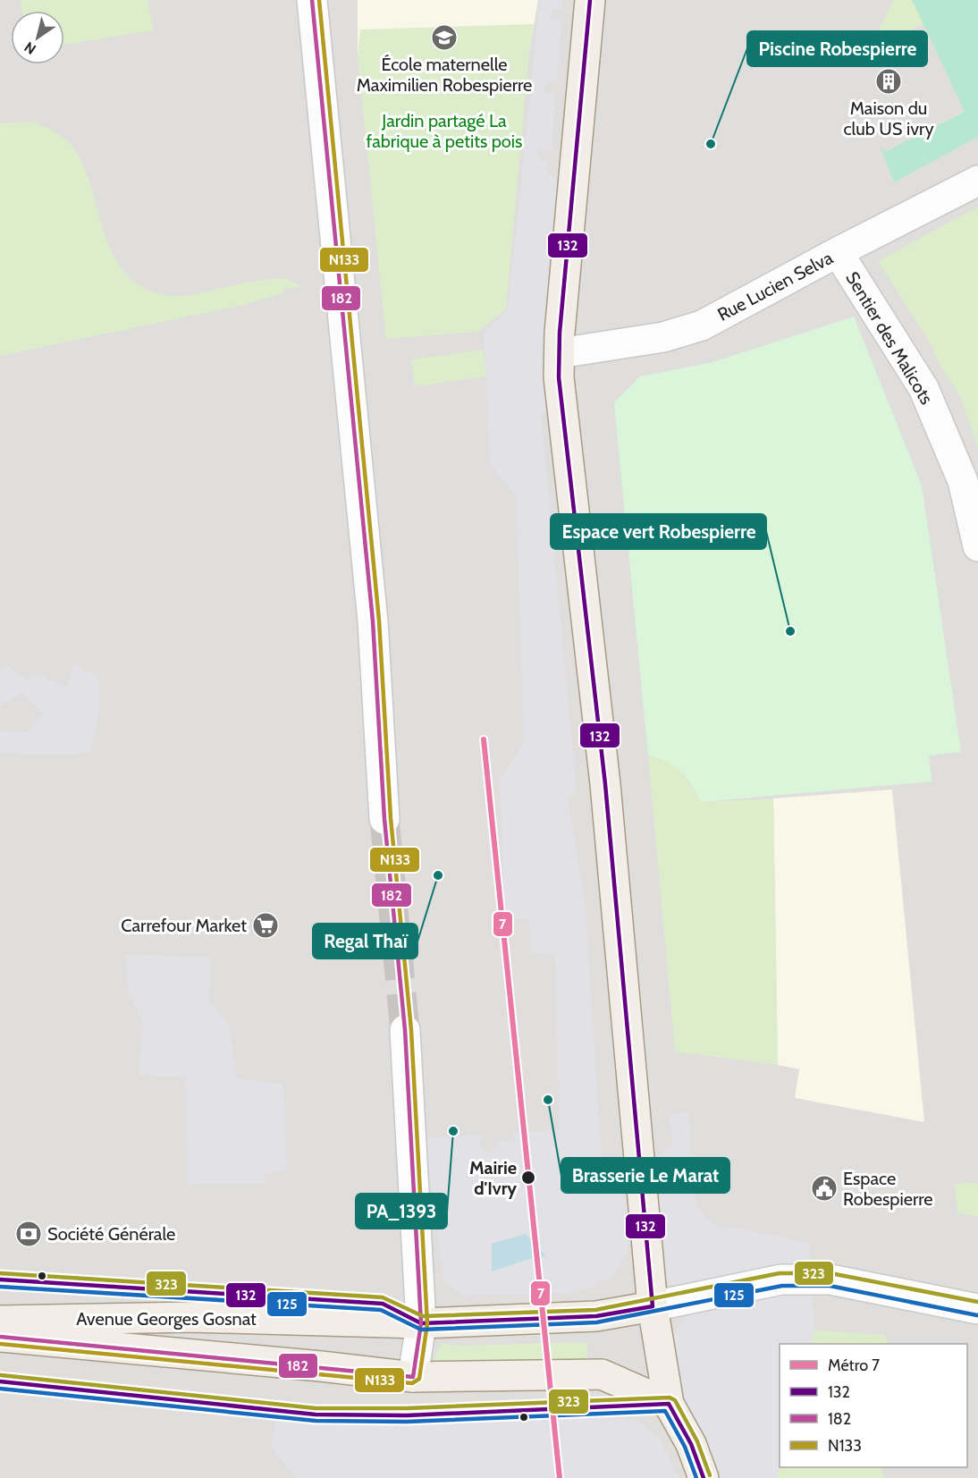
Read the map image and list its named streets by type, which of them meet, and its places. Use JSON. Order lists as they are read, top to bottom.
{
  "streets": {
    "main road": ["Avenue Georges Gosnat"],
    "street": ["Rue Lucien Selva", "Sentier des Malicots"]
  },
  "crossings": [
    ["Rue Lucien Selva", "Sentier des Malicots"]
  ],
  "parks": ["Jardin partagé La fabrique à petits pois"],
  "places": {
    "school or university": ["École maternelle Maximilien Robespierre"],
    "building": ["Maison du club US ivry"],
    "other": [
      "Piscine Robespierre",
      "Espace vert Robespierre",
      "Regal Thaï",
      "Brasserie Le Marat",
      "PA_1393",
      "Mairie d'Ivry"
    ],
    "supermarket": ["Carrefour Market"],
    "public building": ["Espace Robespierre"],
    "bank": ["Société Générale"]
  },
  "lines": [
    "transit line 132",
    "transit line 182",
    "transit line N133",
    "metro line 7",
    "transit line 323",
    "transit line 125"
  ],
  "legend": [
    "Métro 7",
    "132",
    "182",
    "N133"
  ],
  "north": "bottom left"
}
